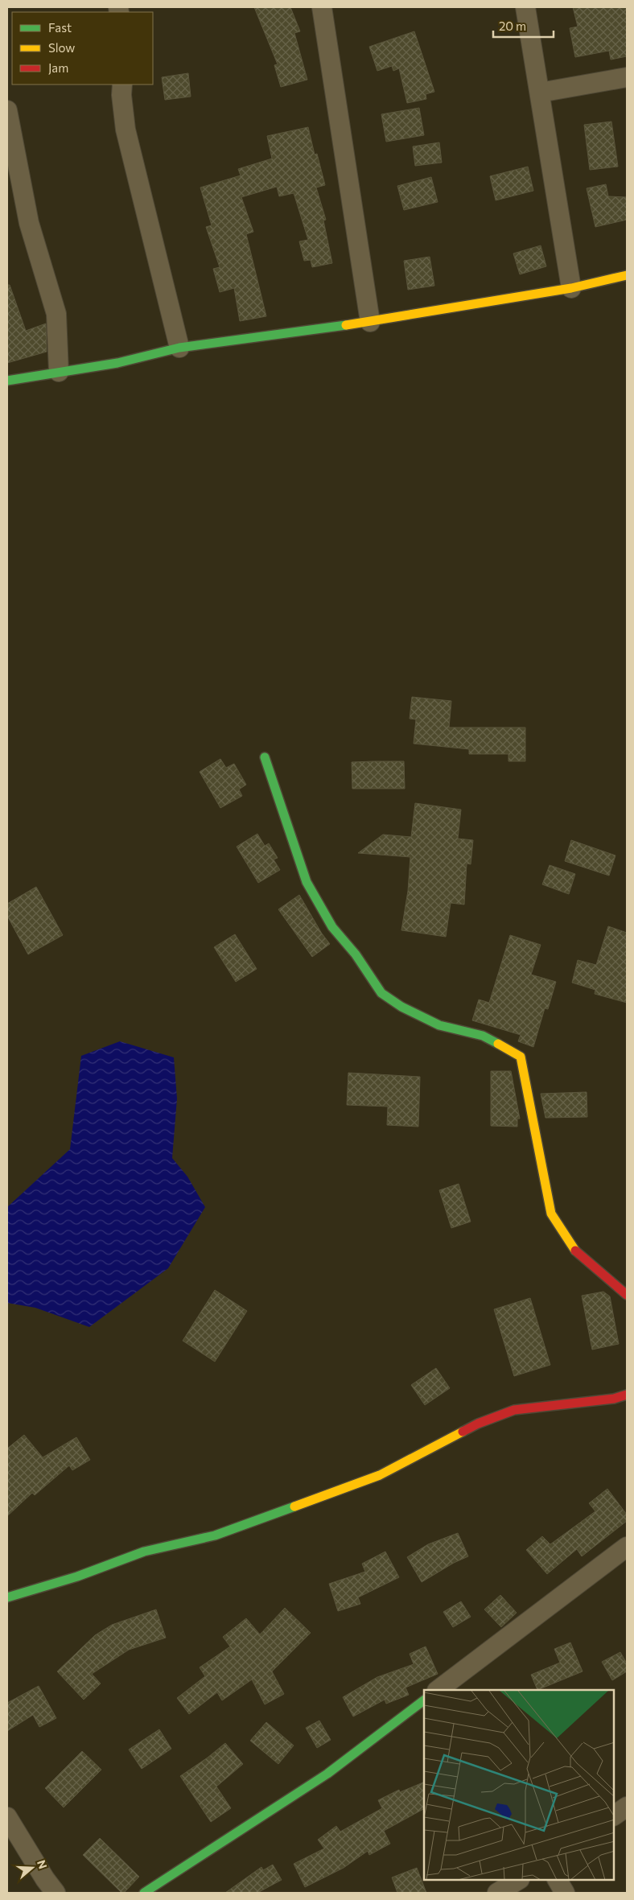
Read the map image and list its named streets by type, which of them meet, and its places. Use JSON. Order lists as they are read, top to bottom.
{
  "legend": ["Fast", "Slow", "Jam"],
  "scale_bar": "20 m",
  "north": "right"
}
